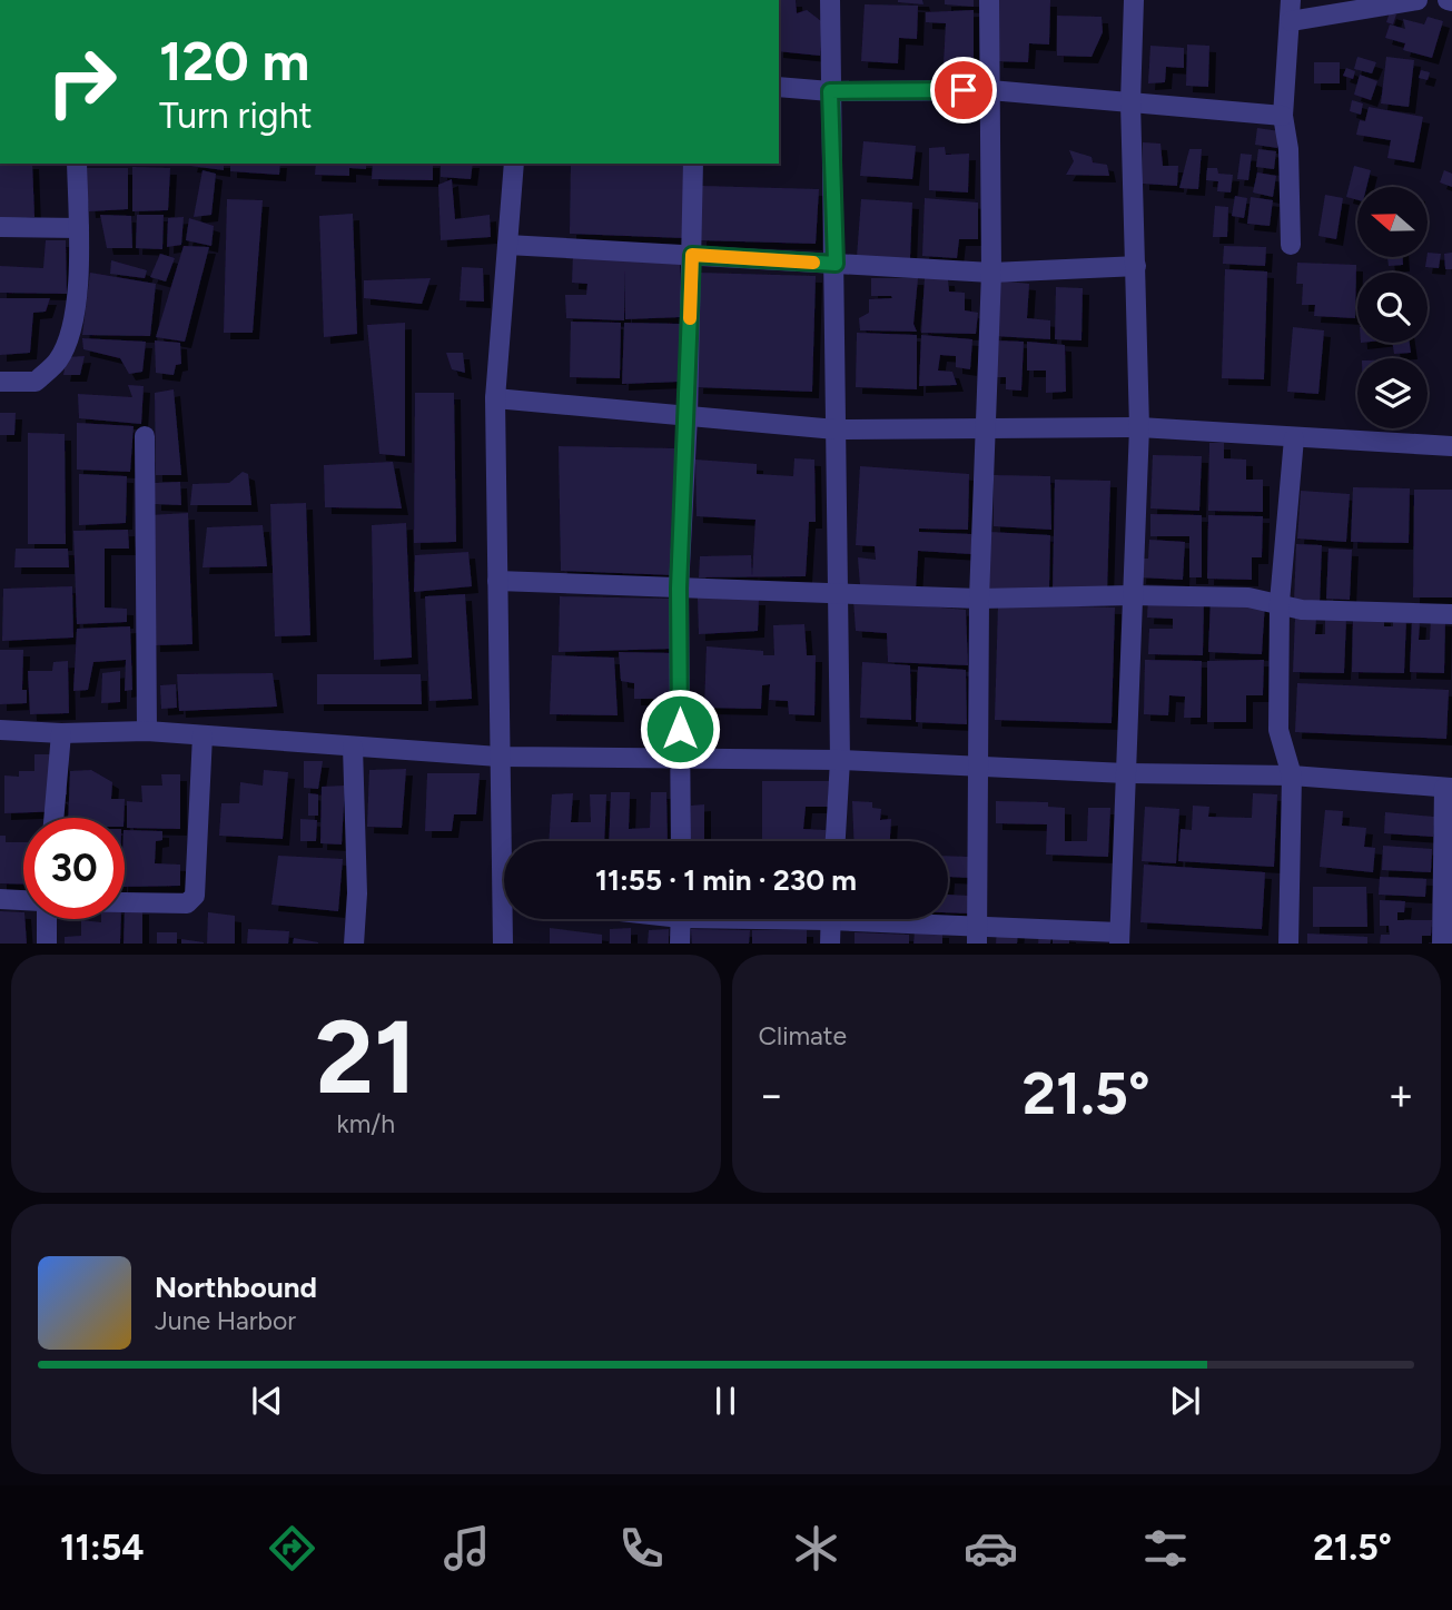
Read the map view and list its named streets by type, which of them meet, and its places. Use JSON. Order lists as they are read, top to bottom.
{
  "north": "left",
  "page": {
    "turn": ["120 m", "Turn right"],
    "limit": "30",
    "trip": "11:55 · 1 min · 230 m",
    "tile": [
      ["21", "km/h"],
      "Climate"
    ],
    "heat": ["−", "21.5°", "+"],
    "song": ["Northbound", "June Harbor"],
    "tabs": ["11:54", "21.5°"]
  }
}
